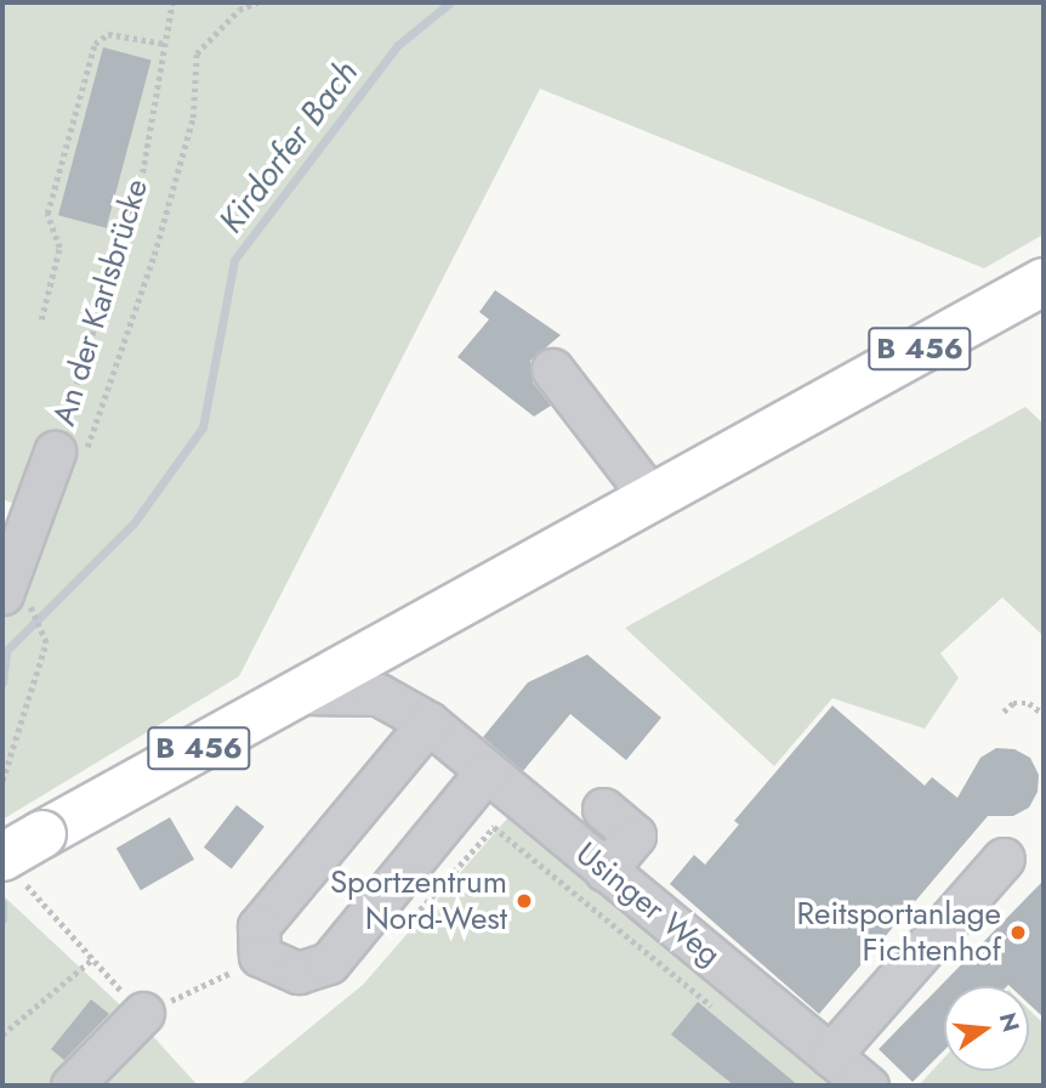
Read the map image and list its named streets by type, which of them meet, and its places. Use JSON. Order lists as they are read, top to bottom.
{
  "streets": {
    "main road": ["B 456"],
    "street": ["An der Karlsbrücke", "Usinger Weg"]
  },
  "crossings": [
    ["B 456", "Usinger Weg"]
  ],
  "water": ["Kirdorfer Bach"],
  "places": ["Sportzentrum Nord-West", "Reitsportanlage Fichtenhof"],
  "north": "right"
}
